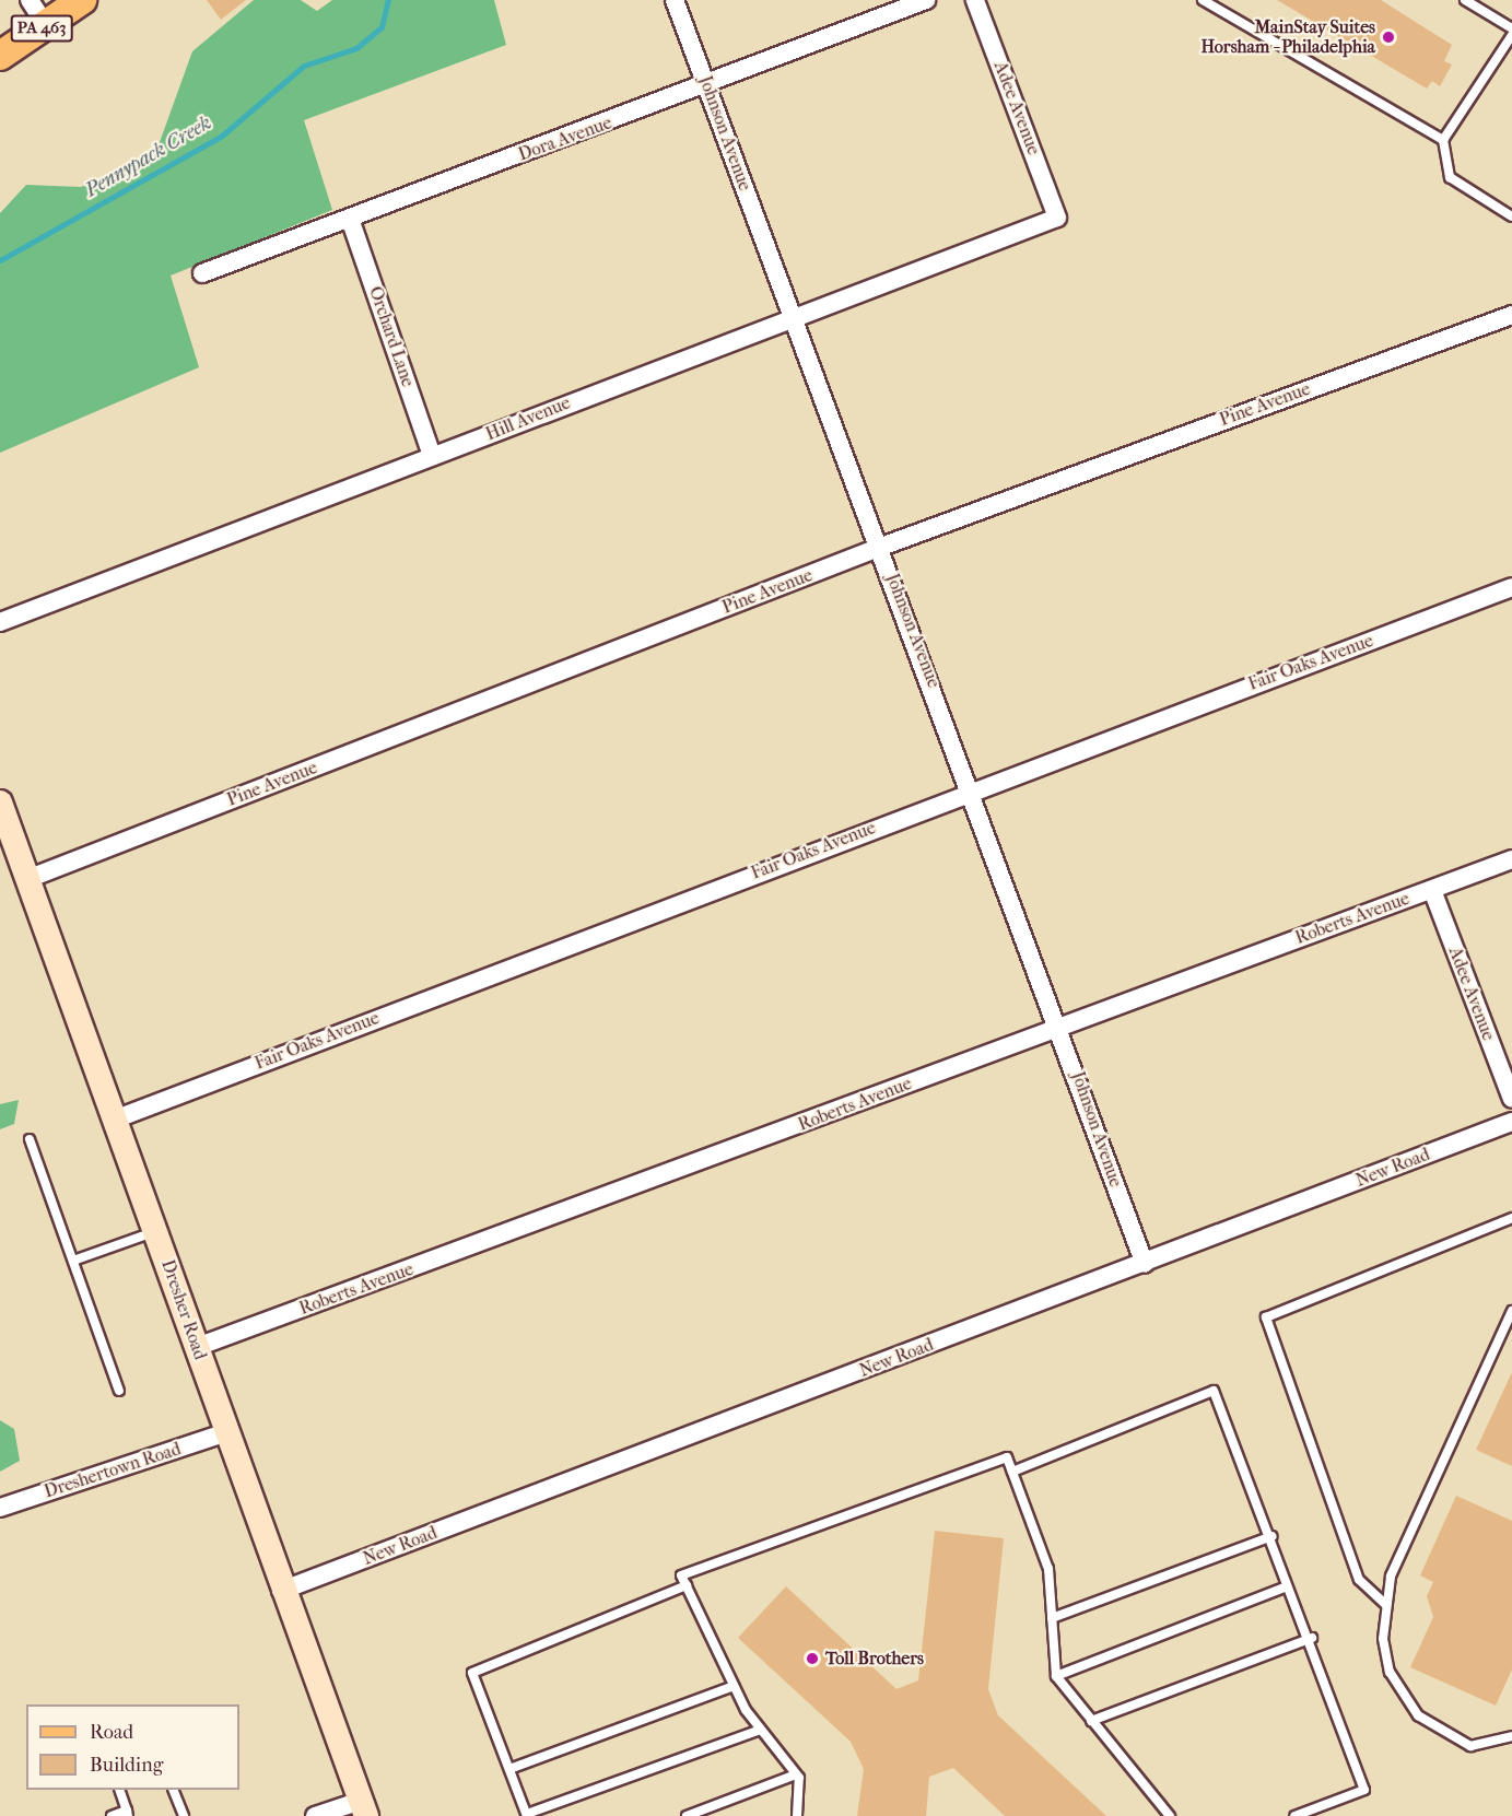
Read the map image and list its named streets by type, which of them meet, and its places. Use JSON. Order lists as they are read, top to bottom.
{
  "streets": {
    "main road": ["PA 463", "Dresher Road"],
    "street": [
      "Adee Avenue",
      "Johnson Avenue",
      "Dora Avenue",
      "Orchard Lane",
      "Pine Avenue",
      "Hill Avenue",
      "Fair Oaks Avenue",
      "Roberts Avenue",
      "New Road",
      "Dreshertown Road"
    ]
  },
  "crossings": [
    ["Adee Avenue", "Hill Avenue"],
    ["Adee Avenue", "Roberts Avenue"],
    ["Johnson Avenue", "Dora Avenue"],
    ["Johnson Avenue", "Pine Avenue"],
    ["Johnson Avenue", "Hill Avenue"],
    ["Johnson Avenue", "Fair Oaks Avenue"],
    ["Johnson Avenue", "Roberts Avenue"],
    ["Johnson Avenue", "New Road"],
    ["Dora Avenue", "Orchard Lane"],
    ["Orchard Lane", "Hill Avenue"],
    ["Pine Avenue", "Dresher Road"],
    ["Fair Oaks Avenue", "Dresher Road"],
    ["Roberts Avenue", "Dresher Road"],
    ["New Road", "Dresher Road"],
    ["Dresher Road", "Dreshertown Road"]
  ],
  "water": ["Pennypack Creek"],
  "places": ["MainStay Suites Horsham - Philadelphia", "Toll Brothers"],
  "legend": ["Road", "Building"]
}
